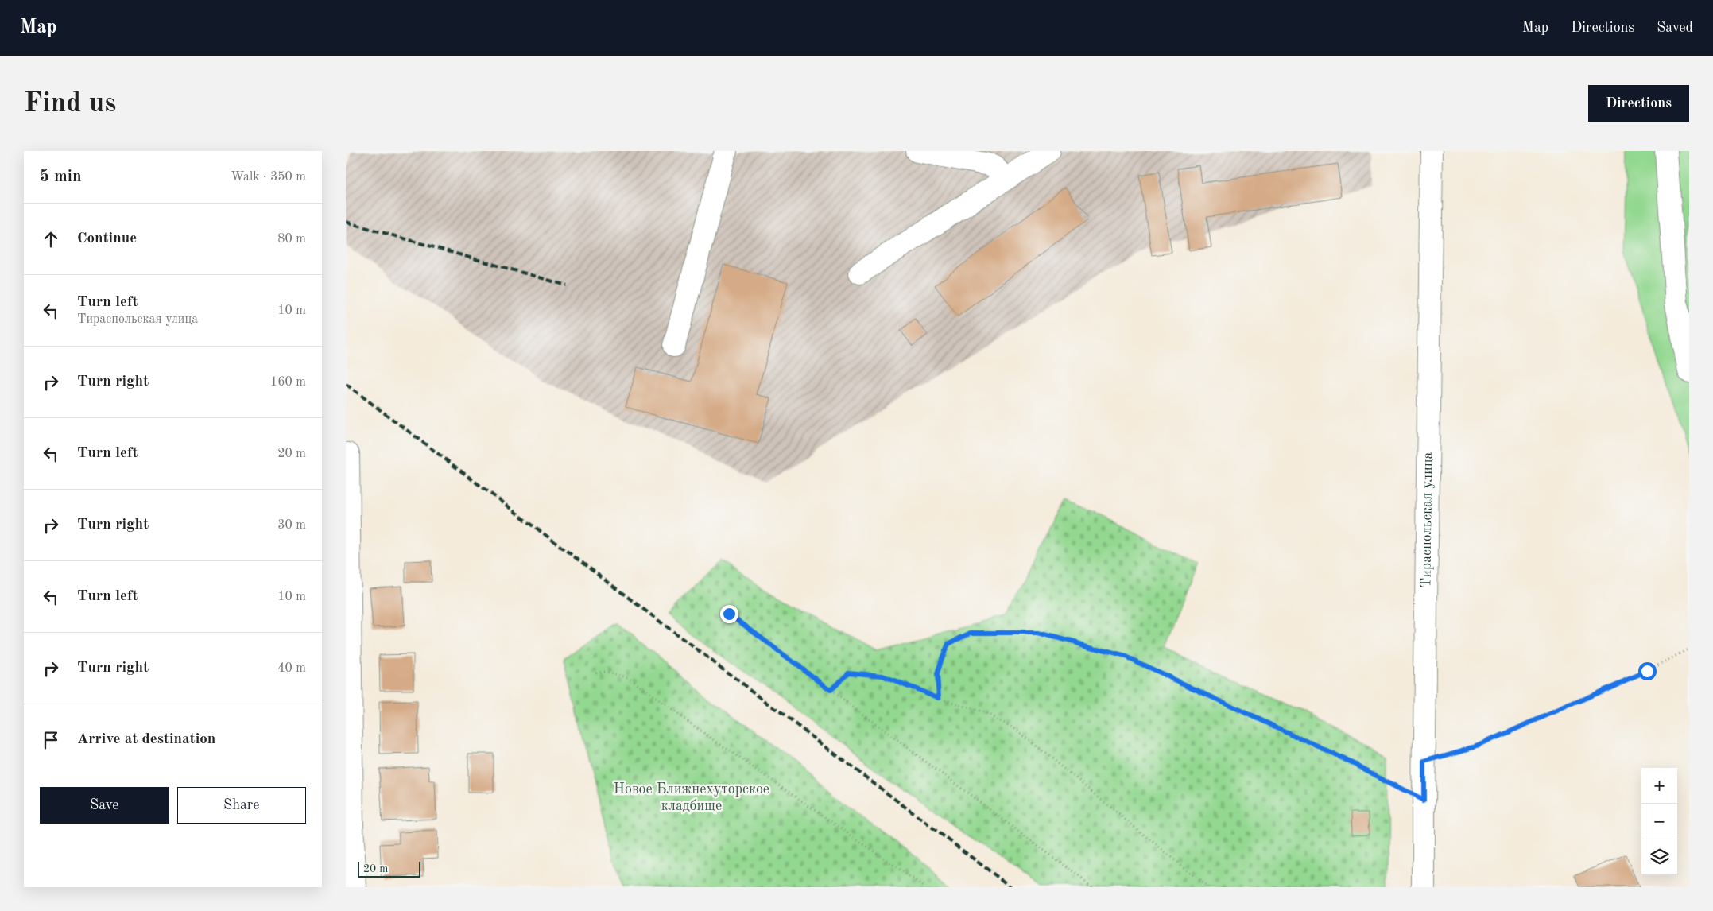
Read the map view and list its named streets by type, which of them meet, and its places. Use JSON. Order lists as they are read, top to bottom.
{
  "streets": {
    "street": ["Тираспольская улица"]
  },
  "parks": ["Новое Ближнехуторское кладбище"],
  "scale_bar": "20 m",
  "page": {
    "header": "Map",
    "nav": ["Map", "Directions", "Saved"],
    "buttons": [
      "Directions",
      ["Save", "Share"]
    ],
    "title": "Find us",
    "heading": ["5 min", "Walk · 350 m"],
    "list": [
      ["Continue", "80 m"],
      ["Turn left", "Тираспольская улица", "10 m"],
      ["Turn right", "160 m"],
      ["Turn left", "20 m"],
      ["Turn right", "30 m"],
      ["Turn left", "10 m"],
      ["Turn right", "40 m"],
      "Arrive at destination"
    ],
    "map_buttons": ["+", "−"],
    "scale": "20 m"
  }
}
